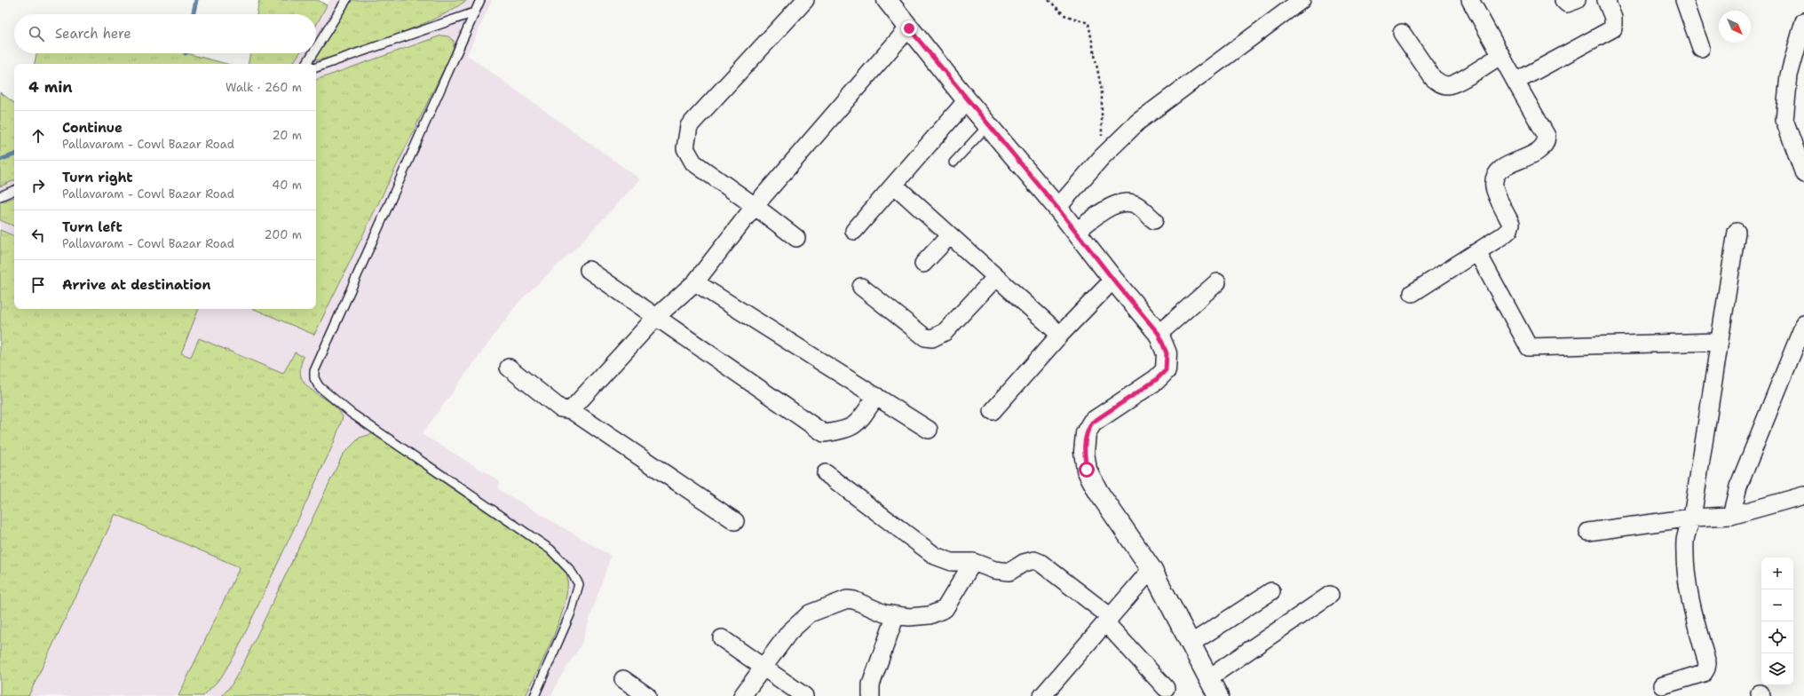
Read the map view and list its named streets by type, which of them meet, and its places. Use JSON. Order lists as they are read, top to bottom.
{
  "north": "bottom right",
  "page": {
    "search": "Search here",
    "heading": ["4 min", "Walk · 260 m"],
    "list": [
      ["Continue", "Pallavaram - Cowl Bazar Road", "20 m"],
      ["Turn right", "Pallavaram - Cowl Bazar Road", "40 m"],
      ["Turn left", "Pallavaram - Cowl Bazar Road", "200 m"],
      "Arrive at destination"
    ],
    "map_buttons": ["+", "−"]
  }
}
